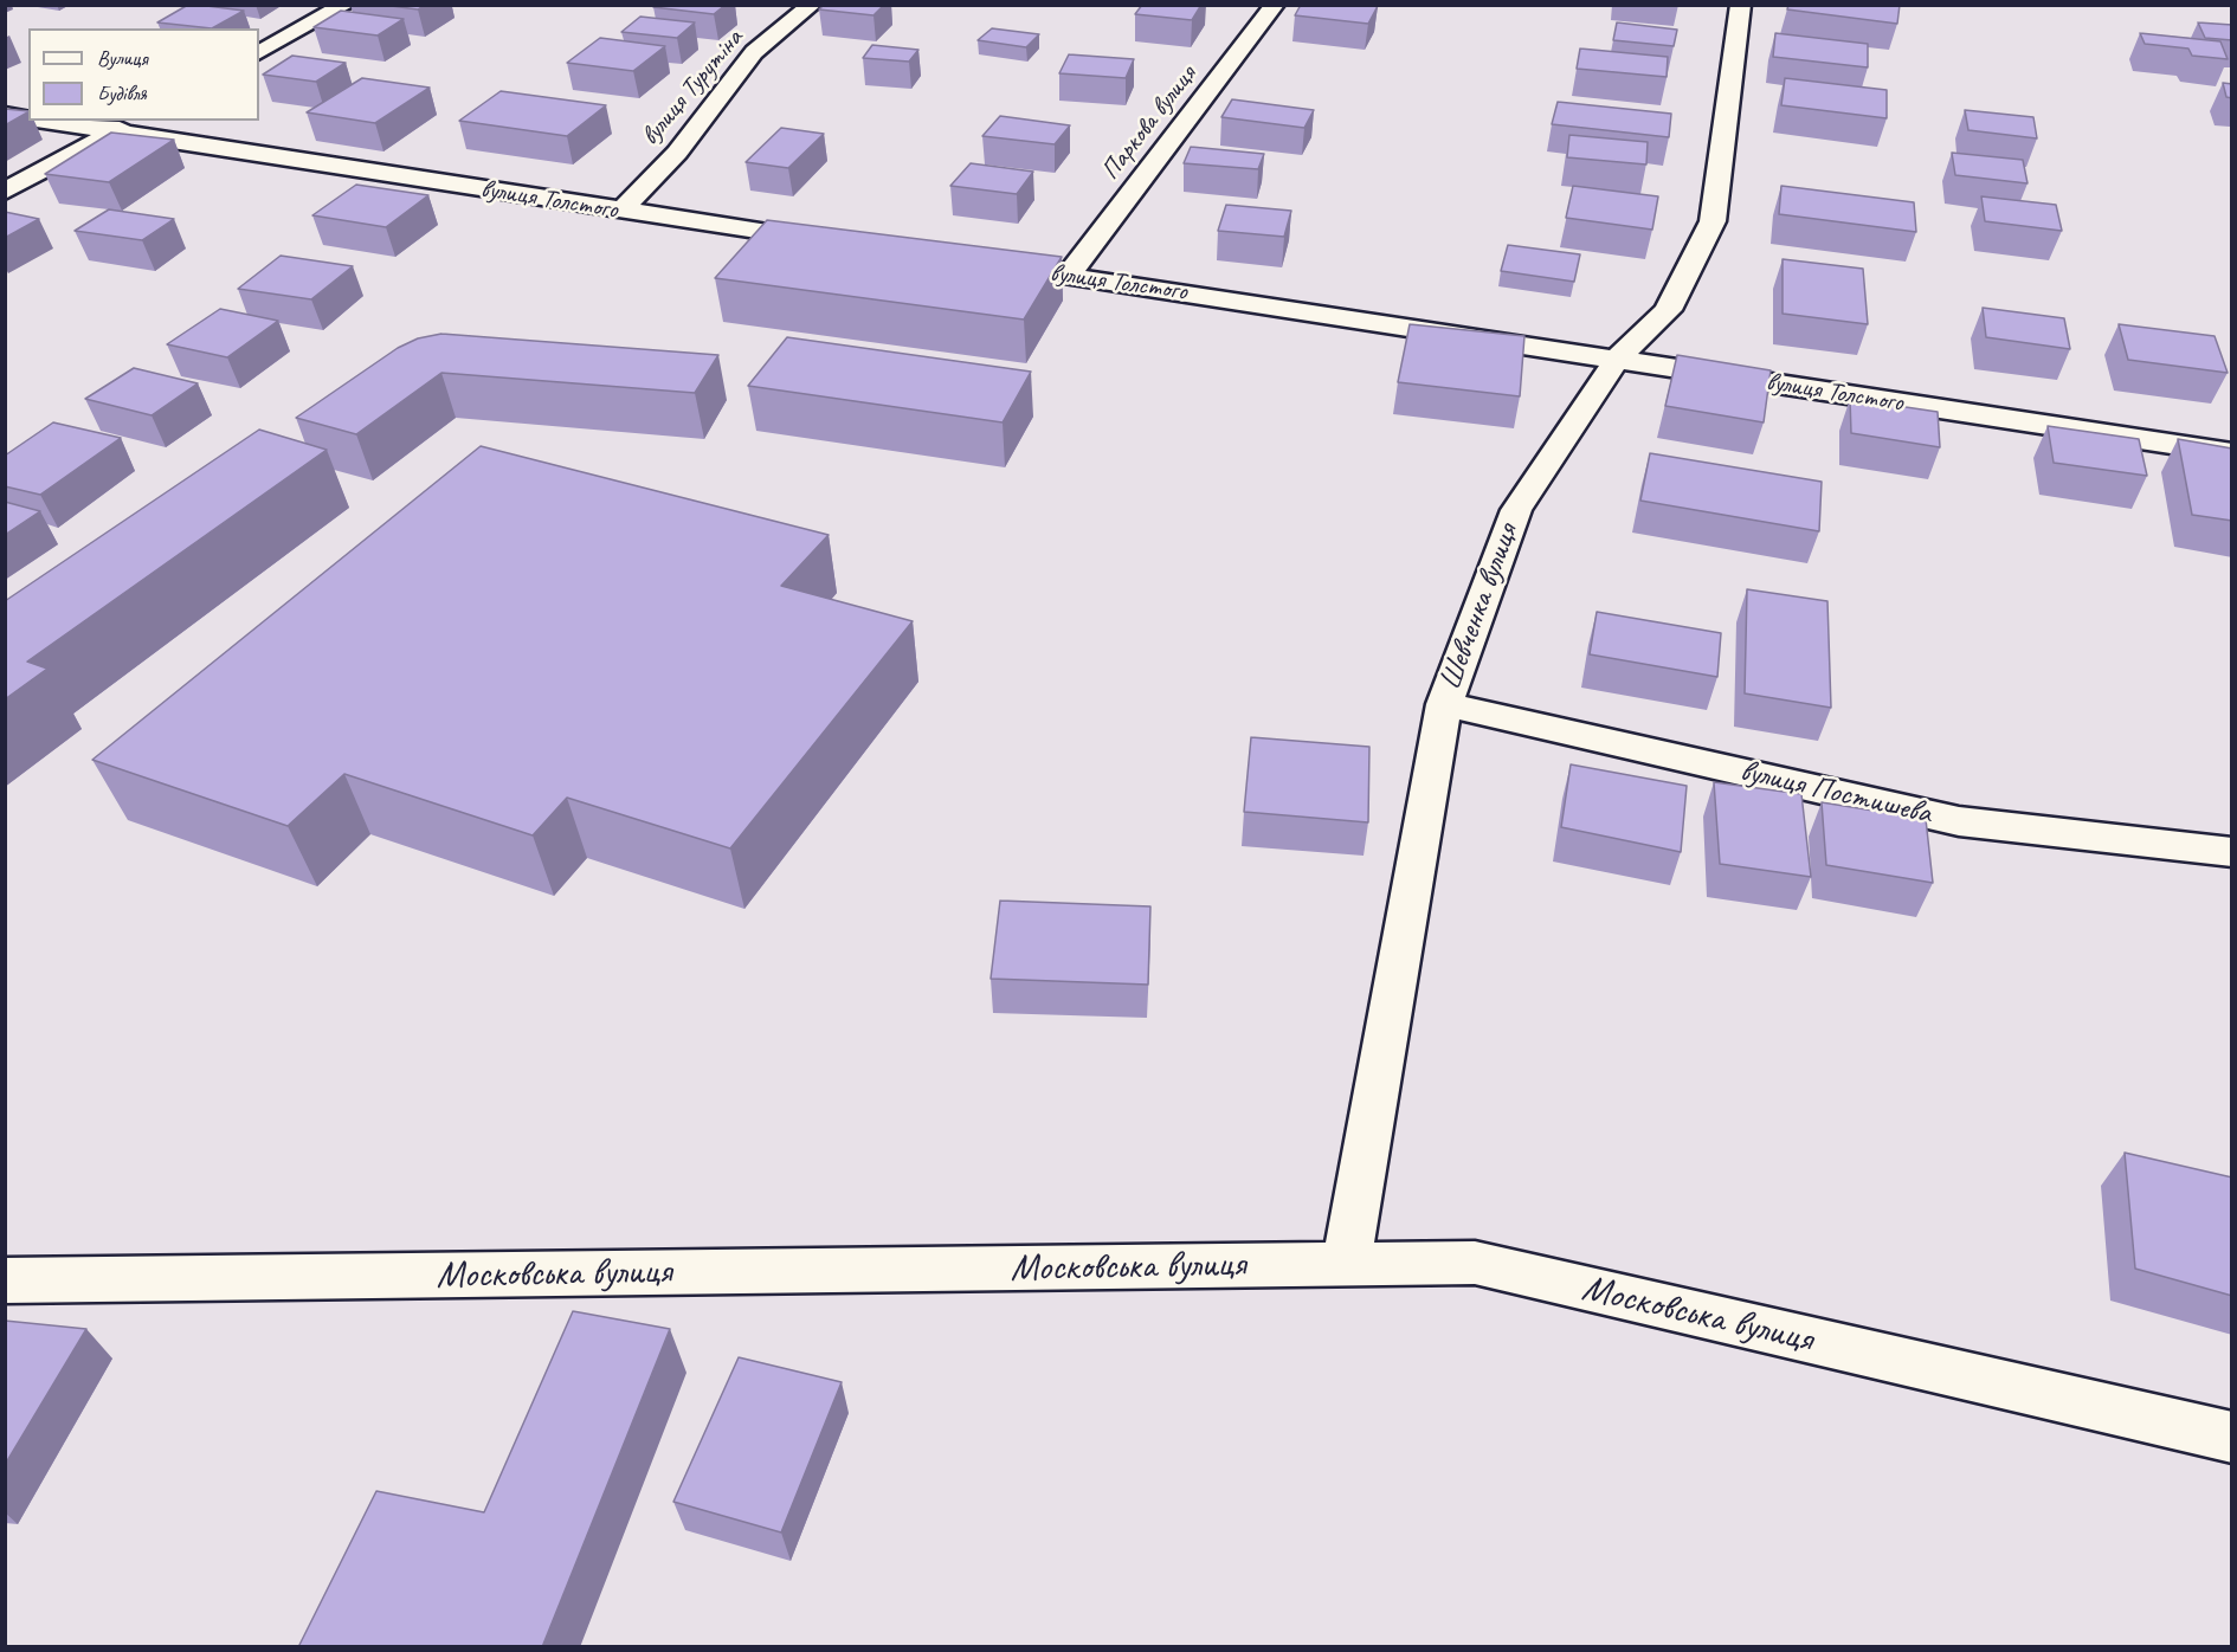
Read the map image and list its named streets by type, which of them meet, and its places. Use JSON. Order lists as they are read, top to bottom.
{
  "streets": {
    "street": [
      "вулиця Турутіна",
      "Паркова вулиця",
      "вулиця Толстого",
      "Шевченка вулиця",
      "вулиця Постишева",
      "Московська вулиця"
    ]
  },
  "crossings": [
    ["вулиця Турутіна", "вулиця Толстого"],
    ["Паркова вулиця", "вулиця Толстого"],
    ["вулиця Толстого", "Шевченка вулиця"],
    ["Шевченка вулиця", "вулиця Постишева"],
    ["Шевченка вулиця", "Московська вулиця"]
  ],
  "legend": ["Вулиця", "Будівля"]
}
